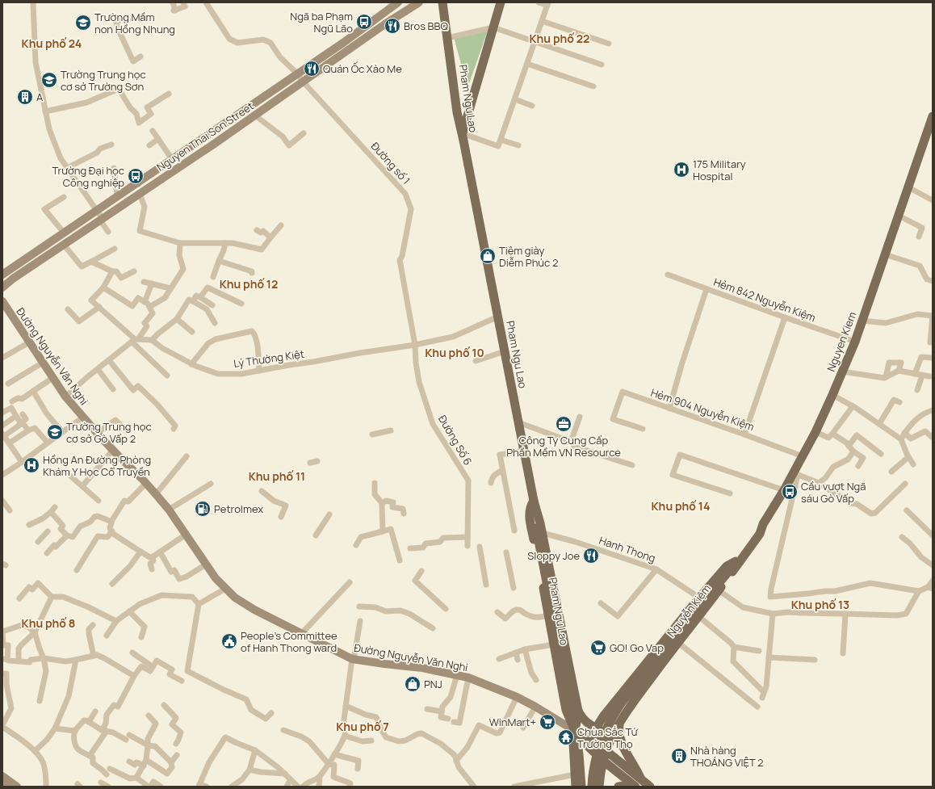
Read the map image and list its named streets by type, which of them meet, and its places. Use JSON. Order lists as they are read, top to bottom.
{
  "streets": {
    "main road": [
      "Pham Ngu Lao",
      "Nguyen Thai Son Street",
      "Nguyen Kiem",
      "Đường Nguyễn Văn Nghi",
      "Nguyễn Kiệm"
    ],
    "street": [
      "Đường số 1",
      "Hẻm 842 Nguyễn Kiệm",
      "Lý Thường Kiệt",
      "Hẻm 904 Nguyễn Kiệm",
      "Đường Số 6",
      "Hanh Thong"
    ]
  },
  "crossings": [
    ["Pham Ngu Lao", "Đường Nguyễn Văn Nghi"],
    ["Pham Ngu Lao", "Lý Thường Kiệt"],
    ["Nguyen Thai Son Street", "Đường số 1"],
    ["Đường số 1", "Lý Thường Kiệt"],
    ["Đường số 1", "Đường Số 6"],
    ["Hẻm 842 Nguyễn Kiệm", "Nguyen Kiem"],
    ["Nguyen Kiem", "Hẻm 904 Nguyễn Kiệm"],
    ["Nguyen Kiem", "Nguyễn Kiệm"],
    ["Lý Thường Kiệt", "Đường Số 6"],
    ["Hanh Thong", "Nguyễn Kiệm"]
  ],
  "districts": [
    "Khu phố 22",
    "Khu phố 24",
    "Khu phố 12",
    "Khu phố 10",
    "Khu phố 11",
    "Khu phố 14",
    "Khu phố 13",
    "Khu phố 8",
    "Khu phố 7"
  ],
  "places": {
    "bus stop": ["Ngã ba Phạm Ngũ Lão", "Trường Đại học Công nghiệp", "Cầu vượt Ngã sáu Gò Vấp"],
    "school or university": ["Trường Mầm non Hồng Nhung", "Trường Trung học cơ sở Trường Sơn", "Trường Trung học cơ sở Gò Vấp 2"],
    "restaurant": ["Bros BBQ", "Quán Ốc Xào Me", "Sloppy Joe"],
    "building": ["A", "Nhà hàng THOÁNG VIỆT 2"],
    "hospital": ["175 Military Hospital", "Hồng An Đường Phòng Khám Y Học Cổ Truyền"],
    "shop": ["Tiệm giày Diễm Phúc 2", "PNJ"],
    "office": ["Công Ty Cung Cấp Phần Mềm VN Resource"],
    "fuel station": ["Petrolmex"],
    "public building": ["People's Committee of Hanh Thong ward"],
    "supermarket": ["GO! Go Vap", "WinMart+"],
    "temple": ["Chùa Sắc Tứ Trường Thọ"]
  }
}
